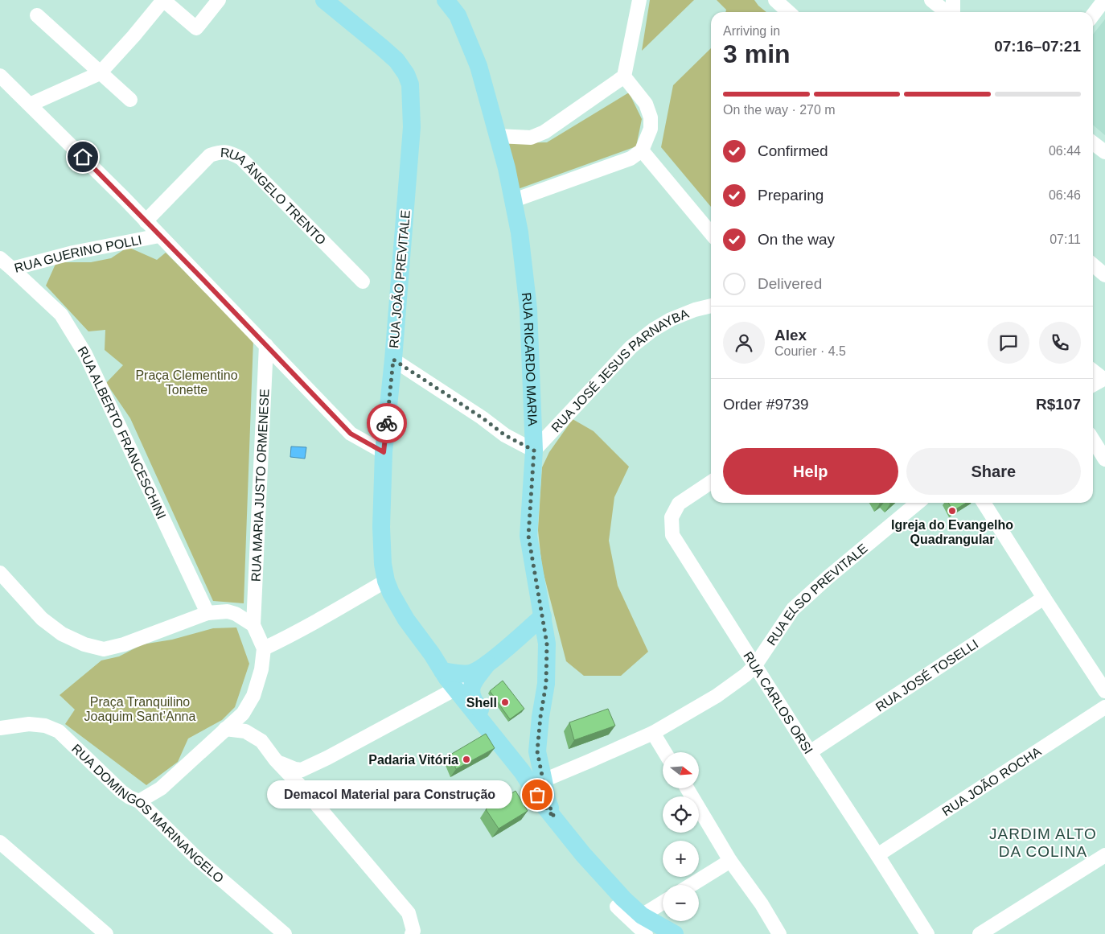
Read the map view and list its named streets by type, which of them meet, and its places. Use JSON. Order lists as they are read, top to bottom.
{
  "streets": {
    "main road": ["RUA JOÃO PREVITALE", "RUA RICARDO MARIA"],
    "street": [
      "RUA ÂNGELO TRENTO",
      "RUA GUERINO POLLI",
      "RUA JOSÉ JESUS PARNAYBA",
      "RUA ALBERTO FRANCESCHINI",
      "RUA MARIA JUSTO ORMENESE",
      "RUA ELSO PREVITALE",
      "RUA JOSÉ TOSELLI",
      "RUA CARLOS ORSI",
      "RUA JOÃO ROCHA",
      "RUA DOMINGOS MARINANGELO"
    ]
  },
  "crossings": [
    ["RUA GUERINO POLLI", "RUA ALBERTO FRANCESCHINI"],
    ["RUA RICARDO MARIA", "RUA JOSÉ JESUS PARNAYBA"],
    ["RUA RICARDO MARIA", "RUA ELSO PREVITALE"],
    ["RUA ELSO PREVITALE", "RUA CARLOS ORSI"],
    ["RUA JOSÉ TOSELLI", "RUA CARLOS ORSI"],
    ["RUA CARLOS ORSI", "RUA JOÃO ROCHA"]
  ],
  "districts": ["JARDIM ALTO DA COLINA"],
  "parks": ["Praça Clementino Tonette", "Praça Tranquilino Joaquim Sant’Anna"],
  "places": [
    "Igreja do Evangelho Quadrangular",
    "Shell",
    "Padaria Vitória",
    "Demacol Material para Construção"
  ],
  "north": "right",
  "page": {
    "heading": ["3 min", "Arriving in", "07:16–07:21"],
    "panel": [
      "Alex",
      "Courier · 4.5",
      "Order #9739",
      "R$107"
    ],
    "bar": "On the way · 270 m",
    "list": [
      ["Confirmed", "06:44"],
      ["Preparing", "06:46"],
      ["On the way", "07:11"],
      "Delivered"
    ],
    "buttons": ["Help", "Share"],
    "map_buttons": ["+", "−"],
    "bubble": "Demacol Material para Construção"
  }
}
